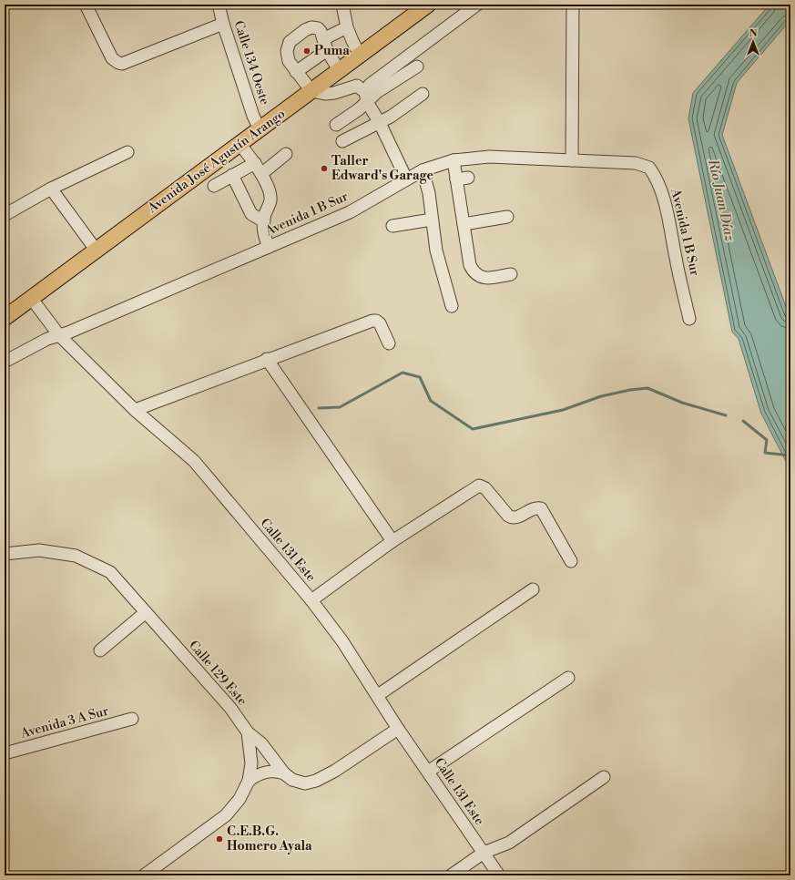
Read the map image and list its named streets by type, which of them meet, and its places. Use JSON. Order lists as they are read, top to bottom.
{
  "streets": {
    "main road": ["Avenida José Agustín Arango"],
    "street": [
      "Calle 134 Oeste",
      "Avenida 1 B Sur",
      "Calle 131 Este",
      "Calle 129 Este",
      "Avenida 3 A Sur"
    ]
  },
  "crossings": [
    ["Calle 134 Oeste", "Avenida José Agustín Arango"],
    ["Avenida José Agustín Arango", "Calle 131 Este"],
    ["Avenida 1 B Sur", "Calle 131 Este"]
  ],
  "water": ["Río Juan Díaz"],
  "places": ["Puma", "Taller Edward's Garage", "C.E.B.G. Homero Ayala"],
  "north": "top"
}
